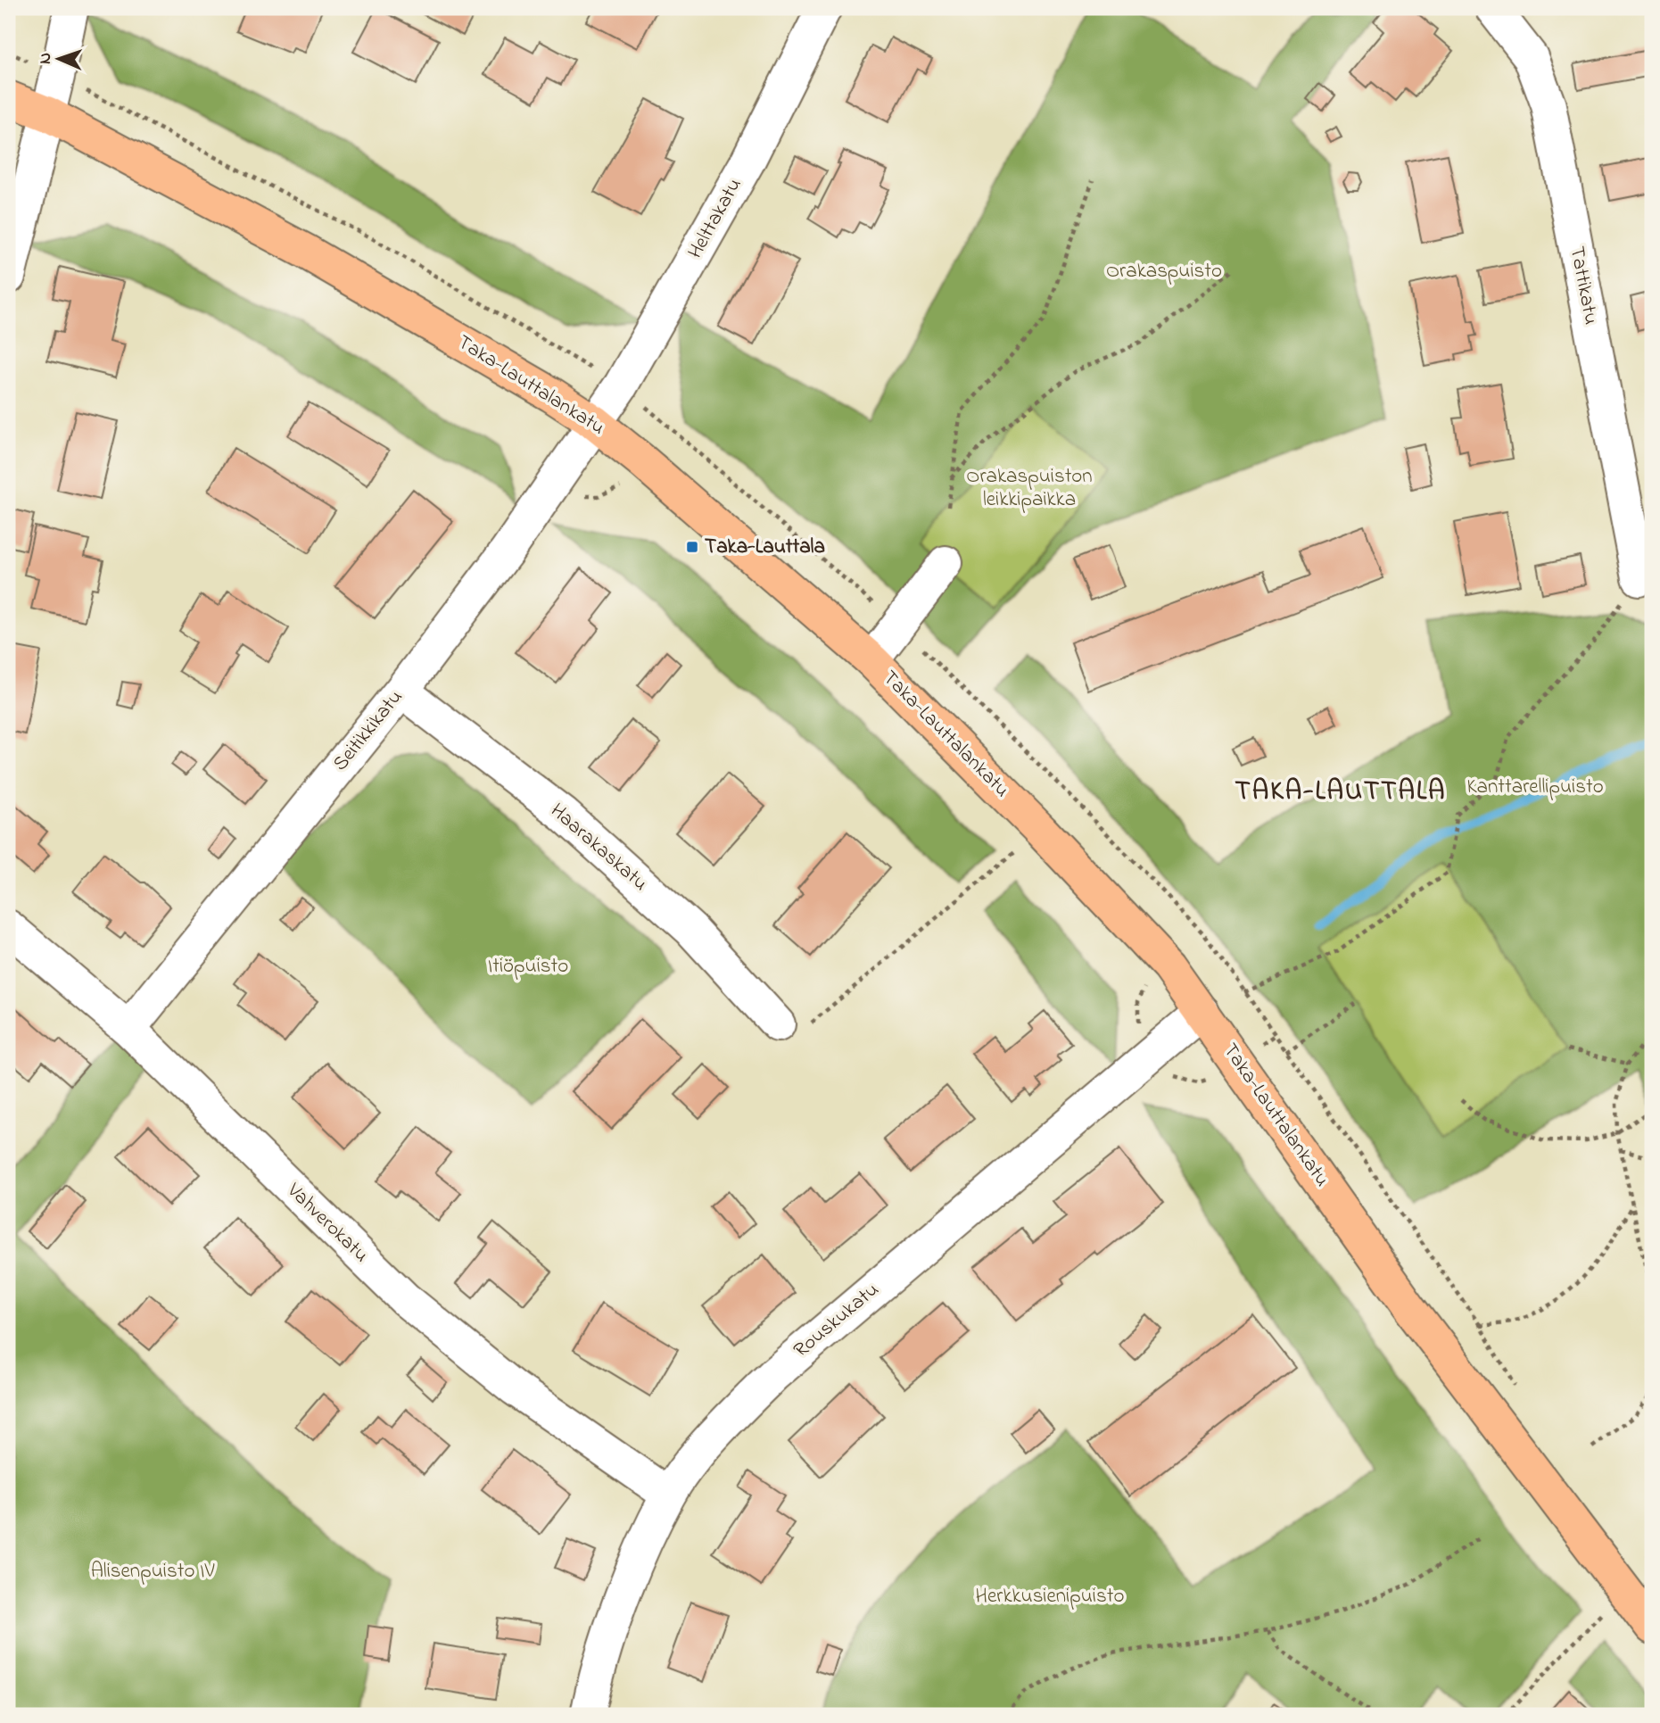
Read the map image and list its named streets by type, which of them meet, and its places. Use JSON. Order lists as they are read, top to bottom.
{
  "streets": {
    "main road": ["Taka-Lauttalankatu"],
    "street": [
      "Helttakatu",
      "Tattikatu",
      "Seitikkikatu",
      "Haarakaskatu",
      "Vahverokatu",
      "Rouskukatu"
    ]
  },
  "crossings": [
    ["Helttakatu", "Taka-Lauttalankatu"],
    ["Helttakatu", "Seitikkikatu"],
    ["Taka-Lauttalankatu", "Seitikkikatu"],
    ["Taka-Lauttalankatu", "Rouskukatu"],
    ["Seitikkikatu", "Haarakaskatu"],
    ["Seitikkikatu", "Vahverokatu"],
    ["Vahverokatu", "Rouskukatu"]
  ],
  "districts": ["TAKA-LAUTTALA"],
  "parks": [
    "Orakaspuisto",
    "Orakaspuiston leikkipaikka",
    "Kanttarellipuisto",
    "Itiöpuisto",
    "Alisenpuisto IV",
    "Herkkusienipuisto"
  ],
  "places": {
    "transit": ["Taka-Lauttala"]
  },
  "north": "left"
}
